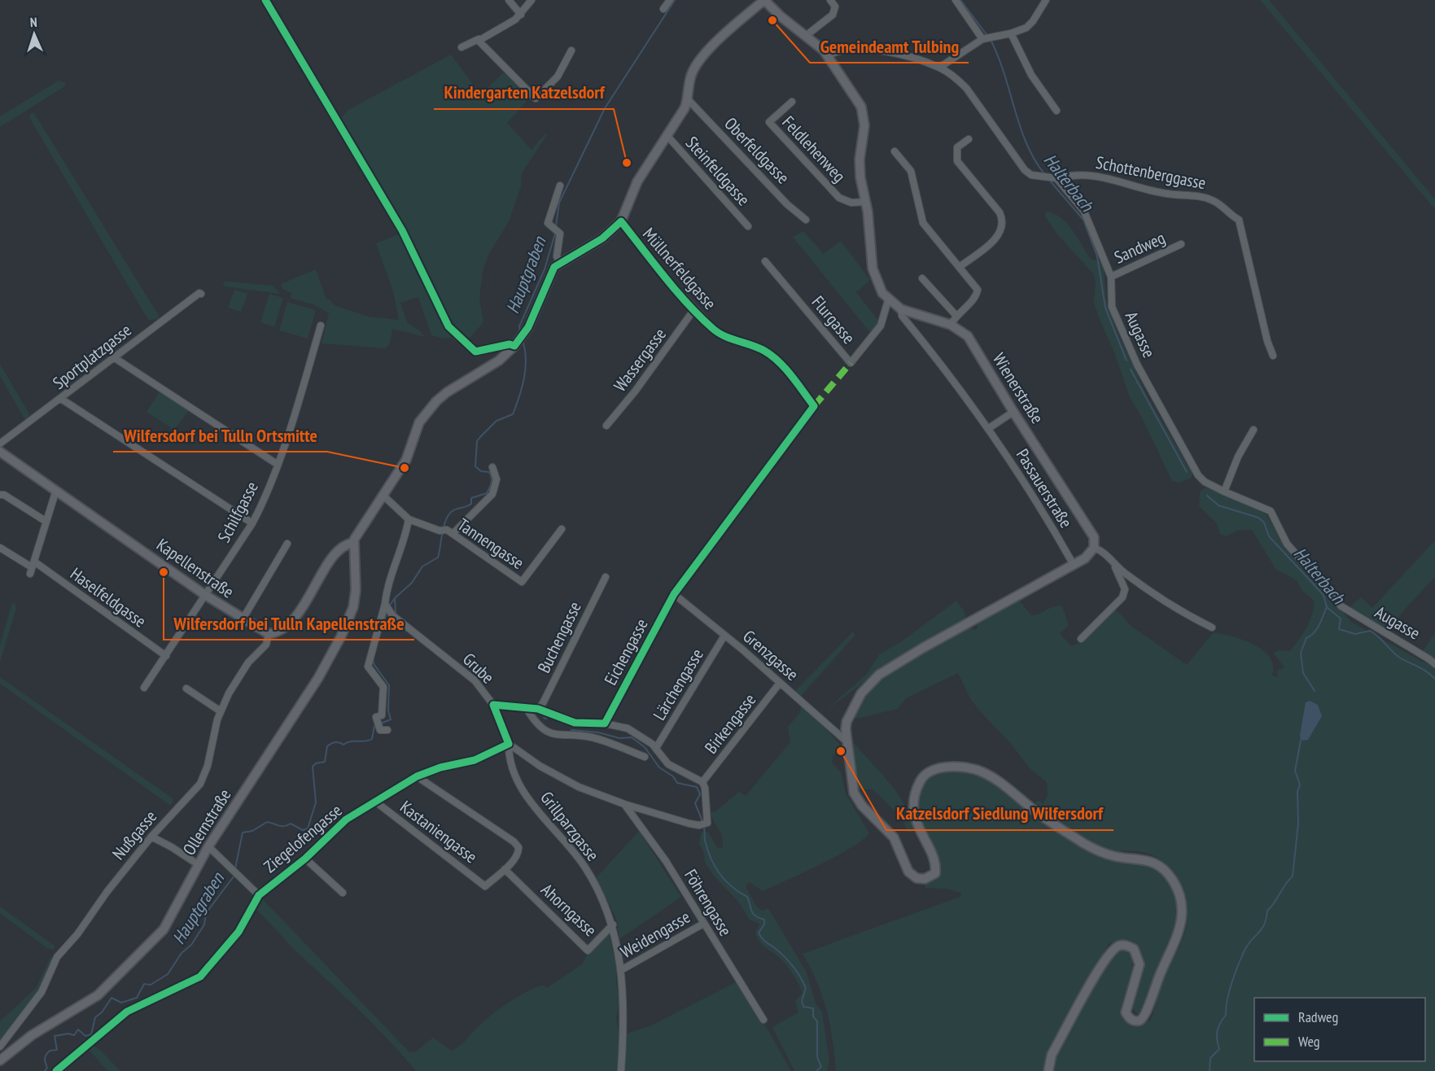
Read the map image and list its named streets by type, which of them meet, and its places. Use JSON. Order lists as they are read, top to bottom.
{
  "streets": {
    "street": [
      "Feldlehenweg",
      "Oberfeldgasse",
      "Steinfeldgasse",
      "Schottenberggasse",
      "Sandweg",
      "Müllnerfeldgasse",
      "Flurgasse",
      "Augasse",
      "Sportplatzgasse",
      "Wassergasse",
      "Wienerstraße",
      "Passauerstraße",
      "Schilfgasse",
      "Tannengasse",
      "Kapellenstraße",
      "Haselfeldgasse",
      "Buchengasse",
      "Eichengasse",
      "Grenzgasse",
      "Grube",
      "Lärchengasse",
      "Birkengasse",
      "Ollernstraße",
      "Grillparzgasse",
      "Kastaniengasse",
      "Nußgasse",
      "Ziegelofengasse",
      "Föhrengasse",
      "Ahorngasse",
      "Weidengasse"
    ]
  },
  "crossings": [
    ["Feldlehenweg", "Wienerstraße"],
    ["Schottenberggasse", "Augasse"],
    ["Sandweg", "Augasse"],
    ["Müllnerfeldgasse", "Wassergasse"],
    ["Flurgasse", "Wienerstraße"],
    ["Wienerstraße", "Passauerstraße"],
    ["Schilfgasse", "Kapellenstraße"],
    ["Kapellenstraße", "Nußgasse"],
    ["Eichengasse", "Grenzgasse"],
    ["Grenzgasse", "Lärchengasse"],
    ["Grenzgasse", "Birkengasse"],
    ["Grube", "Grillparzgasse"],
    ["Grube", "Ziegelofengasse"],
    ["Grillparzgasse", "Ziegelofengasse"],
    ["Grillparzgasse", "Ahorngasse"],
    ["Grillparzgasse", "Weidengasse"],
    ["Kastaniengasse", "Ziegelofengasse"],
    ["Kastaniengasse", "Ahorngasse"],
    ["Föhrengasse", "Weidengasse"]
  ],
  "water": ["Halterbach", "Hauptgraben"],
  "places": [
    "Gemeindeamt Tulbing",
    "Kindergarten Katzelsdorf",
    "Wilfersdorf bei Tulln Ortsmitte",
    "Wilfersdorf bei Tulln Kapellenstraße",
    "Katzelsdorf Siedlung Wilfersdorf"
  ],
  "legend": ["Radweg", "Weg"],
  "north": "top"
}
